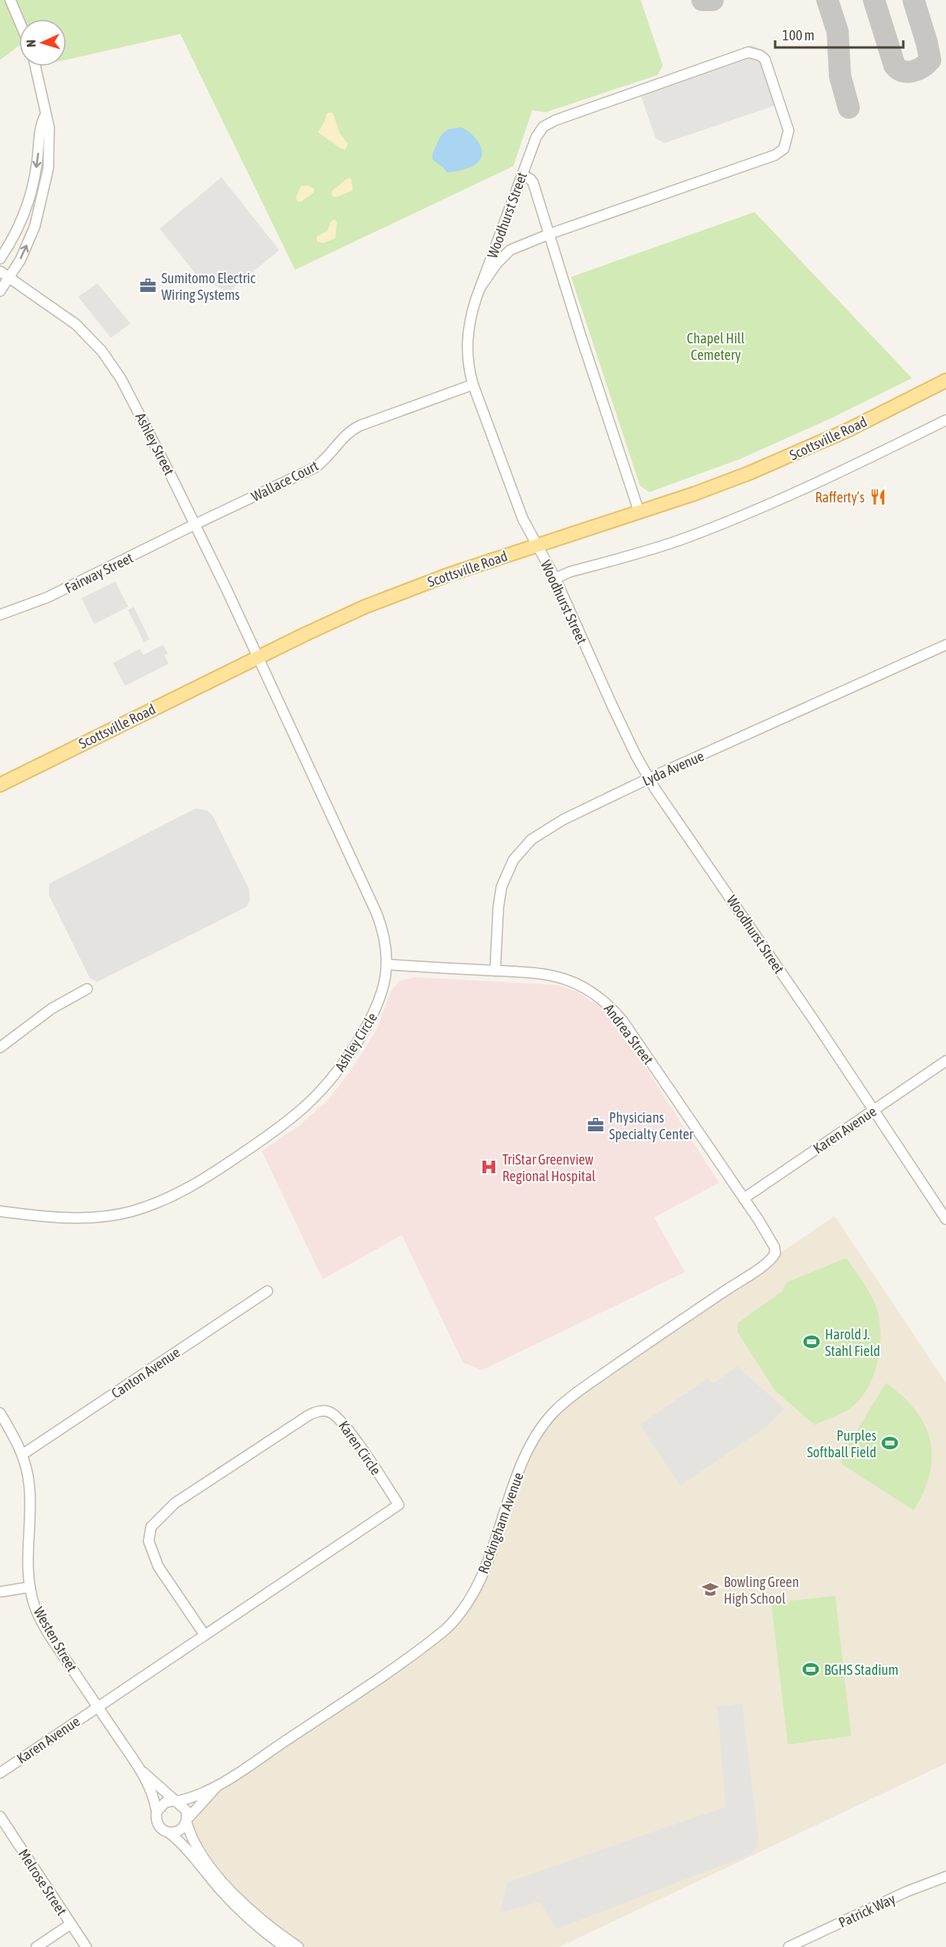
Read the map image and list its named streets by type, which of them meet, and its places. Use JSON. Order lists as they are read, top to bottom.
{
  "streets": {
    "main road": ["Scottsville Road"],
    "street": [
      "Woodhurst Street",
      "Ashley Street",
      "Wallace Court",
      "Fairway Street",
      "Lyda Avenue",
      "Andrea Street",
      "Ashley Circle",
      "Karen Avenue",
      "Canton Avenue",
      "Karen Circle",
      "Rockingham Avenue",
      "Westen Street",
      "Melrose Street",
      "Patrick Way"
    ]
  },
  "crossings": [
    ["Woodhurst Street", "Scottsville Road"],
    ["Woodhurst Street", "Wallace Court"],
    ["Woodhurst Street", "Lyda Avenue"],
    ["Woodhurst Street", "Karen Avenue"],
    ["Scottsville Road", "Ashley Street"],
    ["Scottsville Road", "Ashley Circle"],
    ["Ashley Street", "Wallace Court"],
    ["Ashley Street", "Fairway Street"],
    ["Ashley Street", "Ashley Circle"],
    ["Wallace Court", "Fairway Street"],
    ["Lyda Avenue", "Andrea Street"],
    ["Andrea Street", "Ashley Circle"],
    ["Andrea Street", "Karen Avenue"],
    ["Andrea Street", "Rockingham Avenue"],
    ["Karen Avenue", "Karen Circle"],
    ["Karen Avenue", "Westen Street"],
    ["Canton Avenue", "Westen Street"],
    ["Karen Circle", "Westen Street"],
    ["Rockingham Avenue", "Westen Street"]
  ],
  "parks": ["Chapel Hill Cemetery"],
  "places": {
    "office": ["Sumitomo Electric Wiring Systems", "Physicians Specialty Center"],
    "restaurant": ["Rafferty’s"],
    "hospital": ["TriStar Greenview Regional Hospital"],
    "sports": ["Harold J. Stahl Field", "Purples Softball Field", "BGHS Stadium"],
    "school or university": ["Bowling Green High School"]
  },
  "scale_bar": "100 m",
  "north": "left"
}
